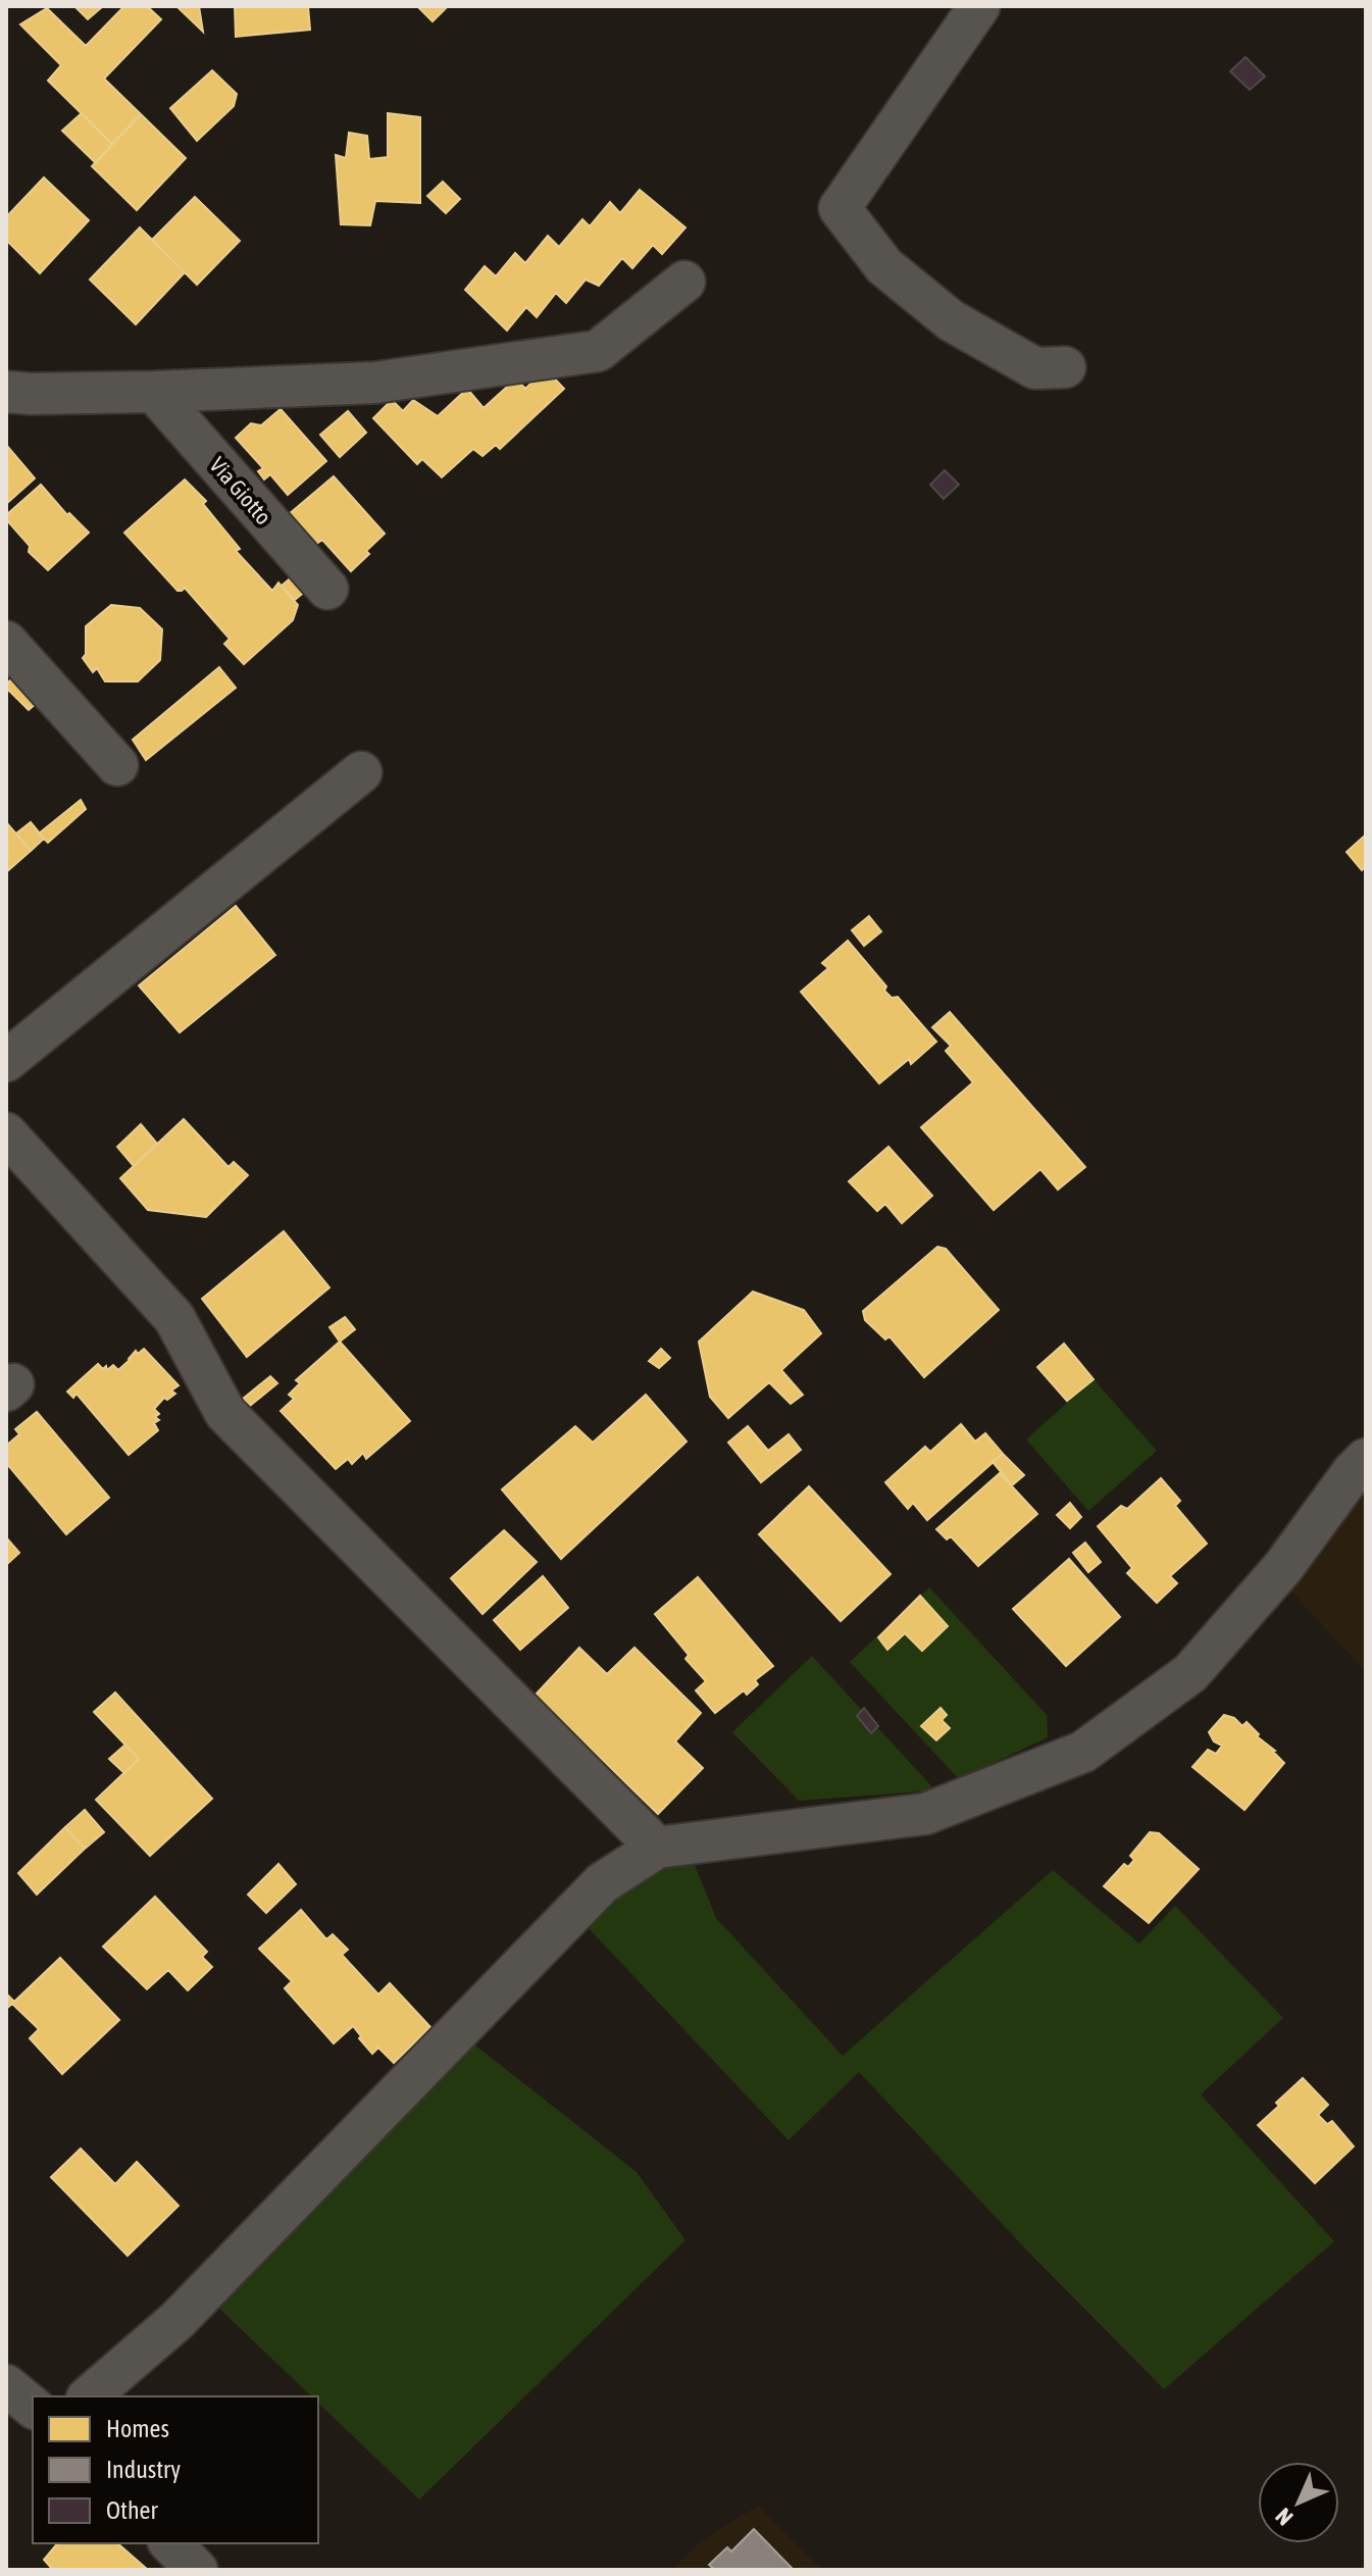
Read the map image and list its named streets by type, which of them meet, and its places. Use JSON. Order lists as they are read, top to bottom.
{
  "streets": {
    "street": ["Via Giotto"]
  },
  "legend": ["Homes", "Industry", "Other"],
  "north": "bottom left"
}
